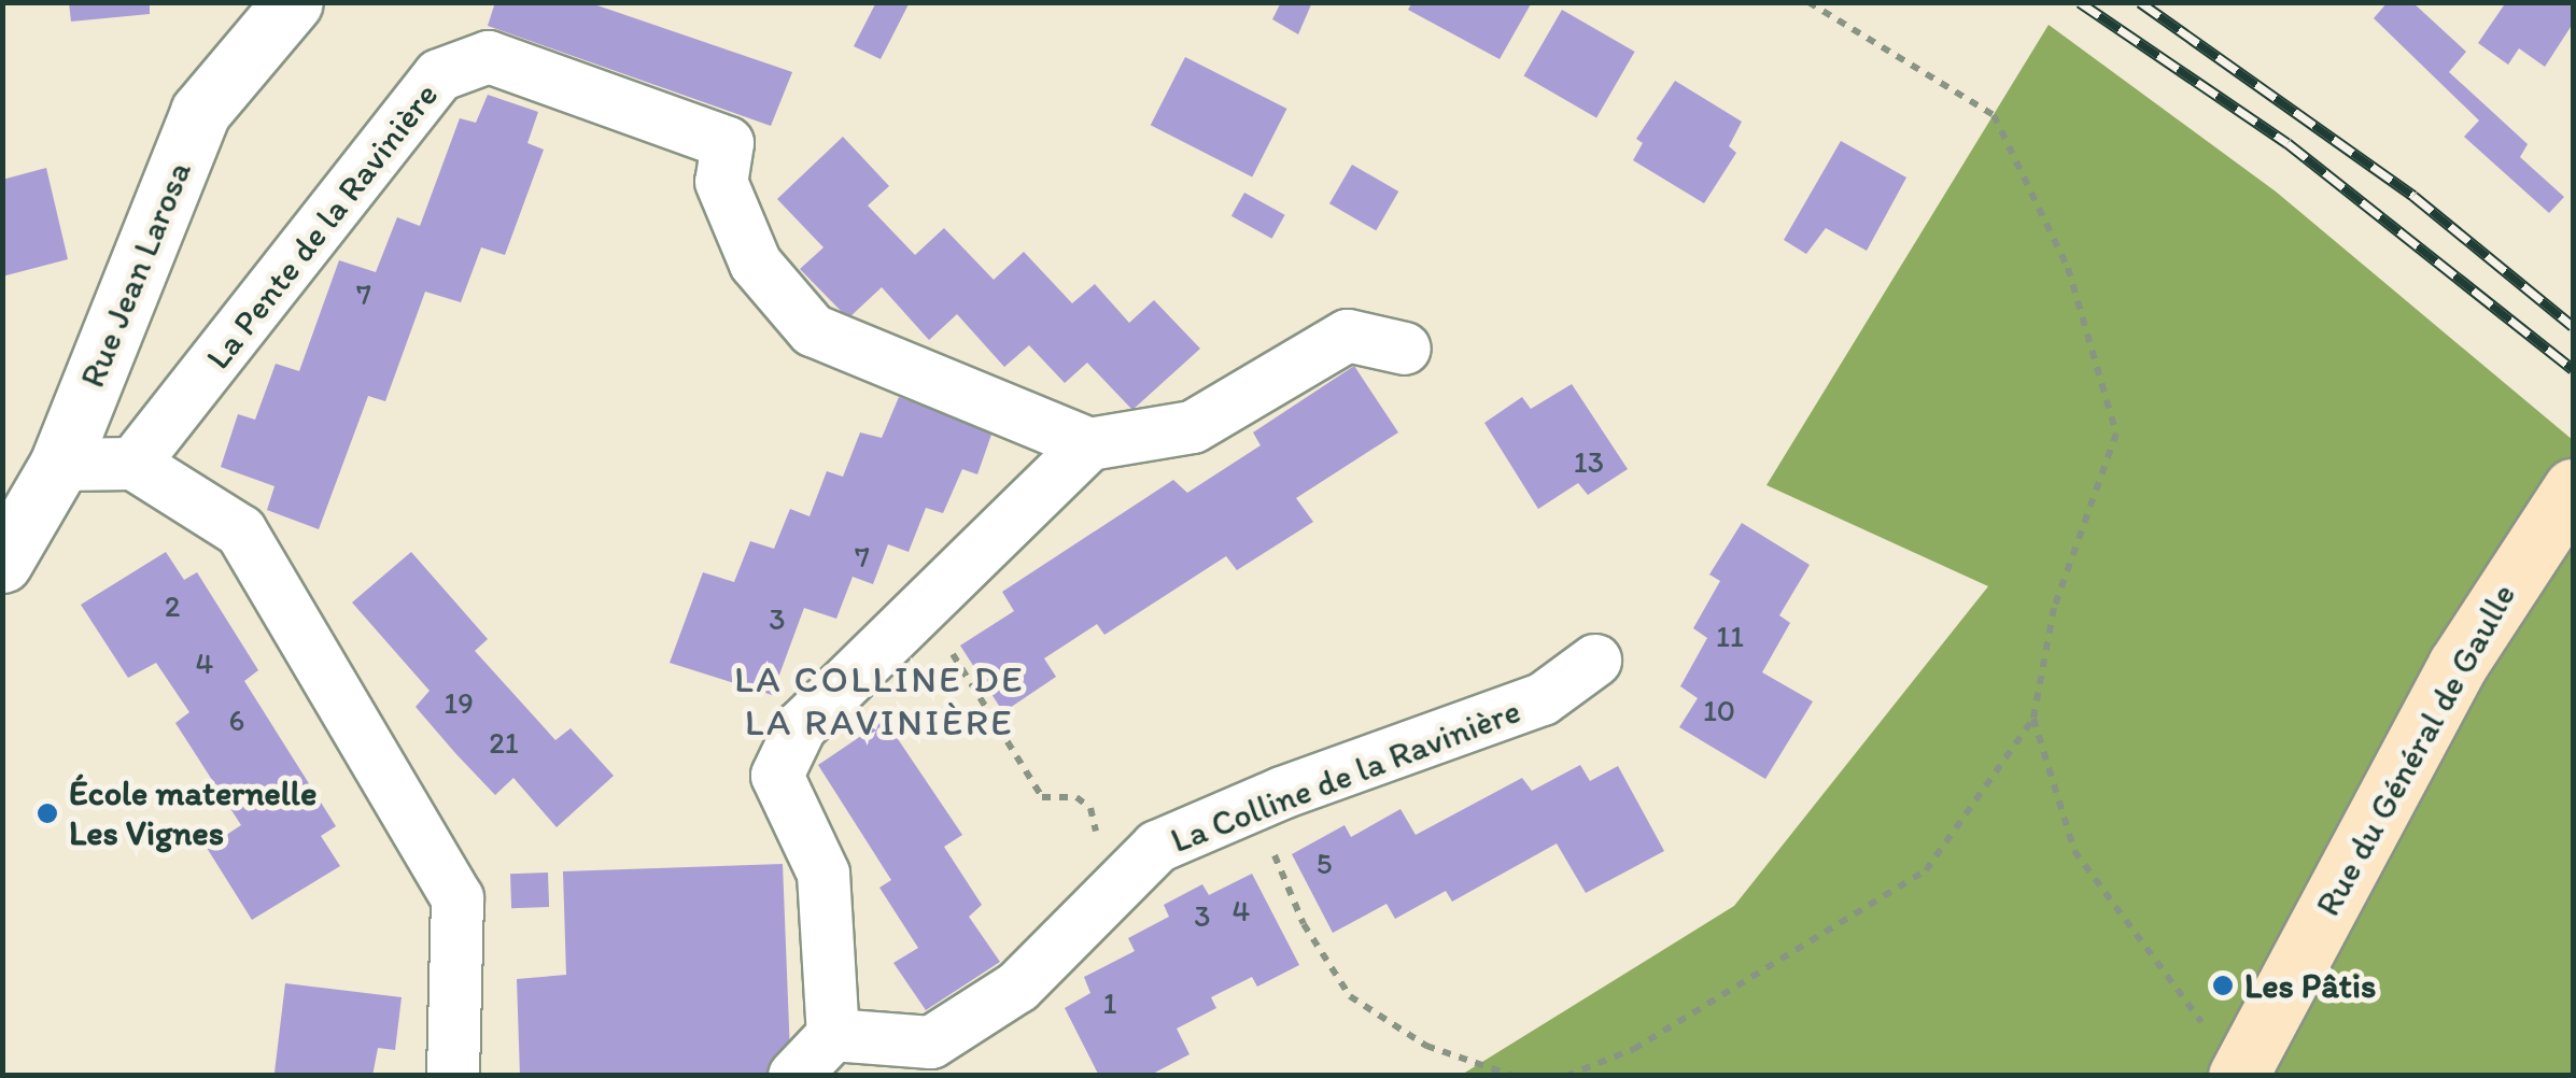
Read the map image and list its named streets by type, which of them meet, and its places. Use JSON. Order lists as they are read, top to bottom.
{
  "streets": {
    "main road": ["Rue du Général de Gaulle"],
    "street": ["La Pente de la Ravinière", "Rue Jean Larosa", "La Colline de la Ravinière"]
  },
  "districts": ["LA COLLINE DE LA RAVINIÈRE"],
  "places": ["École maternelle Les Vignes", "Les Pâtis"],
  "house_numbers": [
    "7",
    "13",
    "7",
    "2",
    "3",
    "11",
    "4",
    "19",
    "10",
    "6",
    "21",
    "5",
    "4",
    "3",
    "1"
  ]
}
